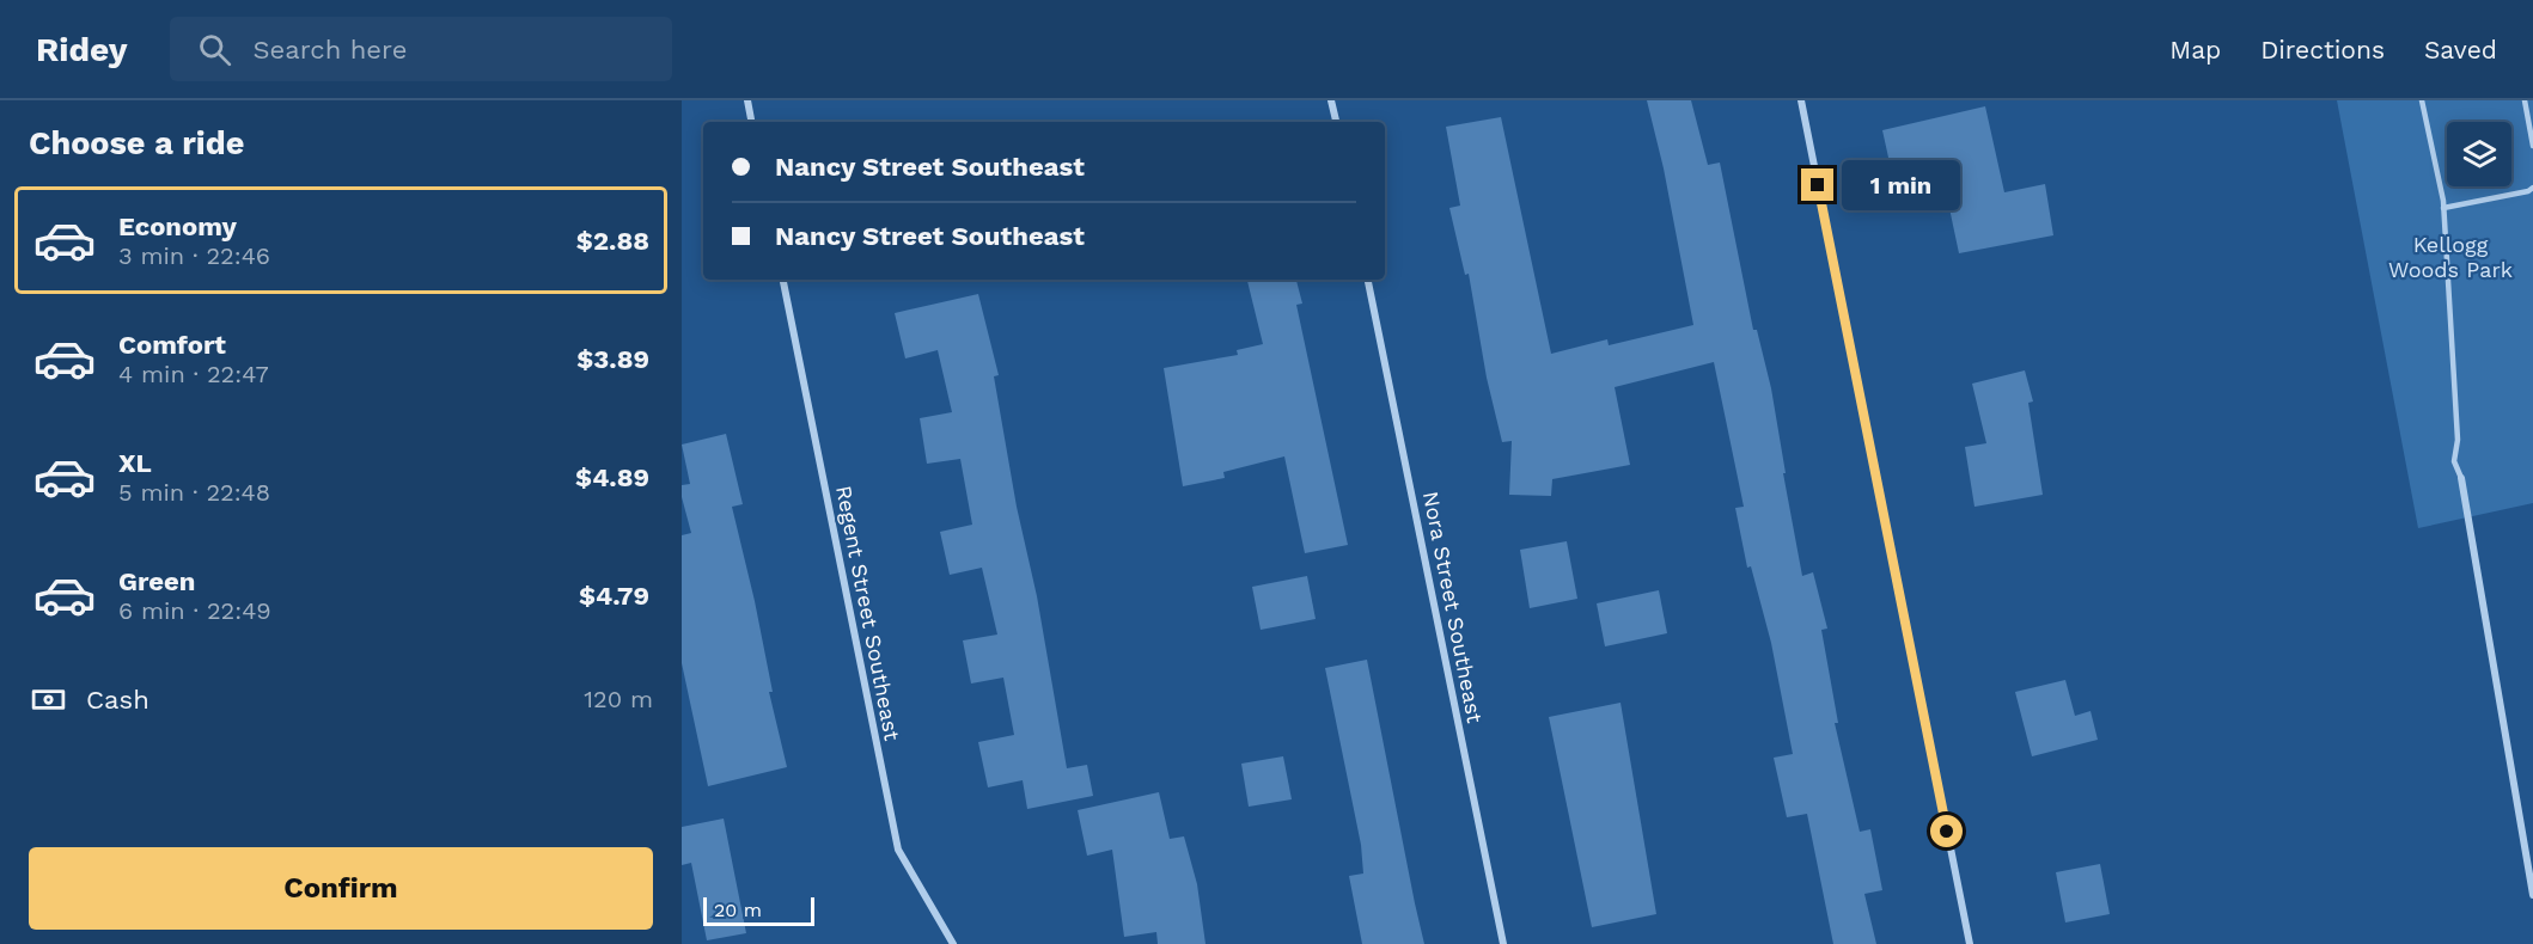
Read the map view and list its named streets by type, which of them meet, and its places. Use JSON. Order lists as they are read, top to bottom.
{
  "streets": {
    "street": ["Nora Street Southeast", "Regent Street Southeast"]
  },
  "parks": ["Kellogg Woods Park"],
  "scale_bar": "20 m",
  "page": {
    "header": "Ridey",
    "search": "Search here",
    "nav": ["Map", "Directions", "Saved"],
    "heading": "Choose a ride",
    "banner": ["Nancy Street Southeast", "Nancy Street Southeast"],
    "bubble": "1 min",
    "list": [
      {
        "name": "Economy",
        "note": "3 min · 22:46",
        "value": "$2.88"
      },
      {
        "name": "Comfort",
        "note": "4 min · 22:47",
        "value": "$3.89"
      },
      {
        "name": "XL",
        "note": "5 min · 22:48",
        "value": "$4.89"
      },
      {
        "name": "Green",
        "note": "6 min · 22:49",
        "value": "$4.79"
      }
    ],
    "pay": ["Cash", "120 m"],
    "buttons": "Confirm",
    "scale": "20 m"
  }
}
